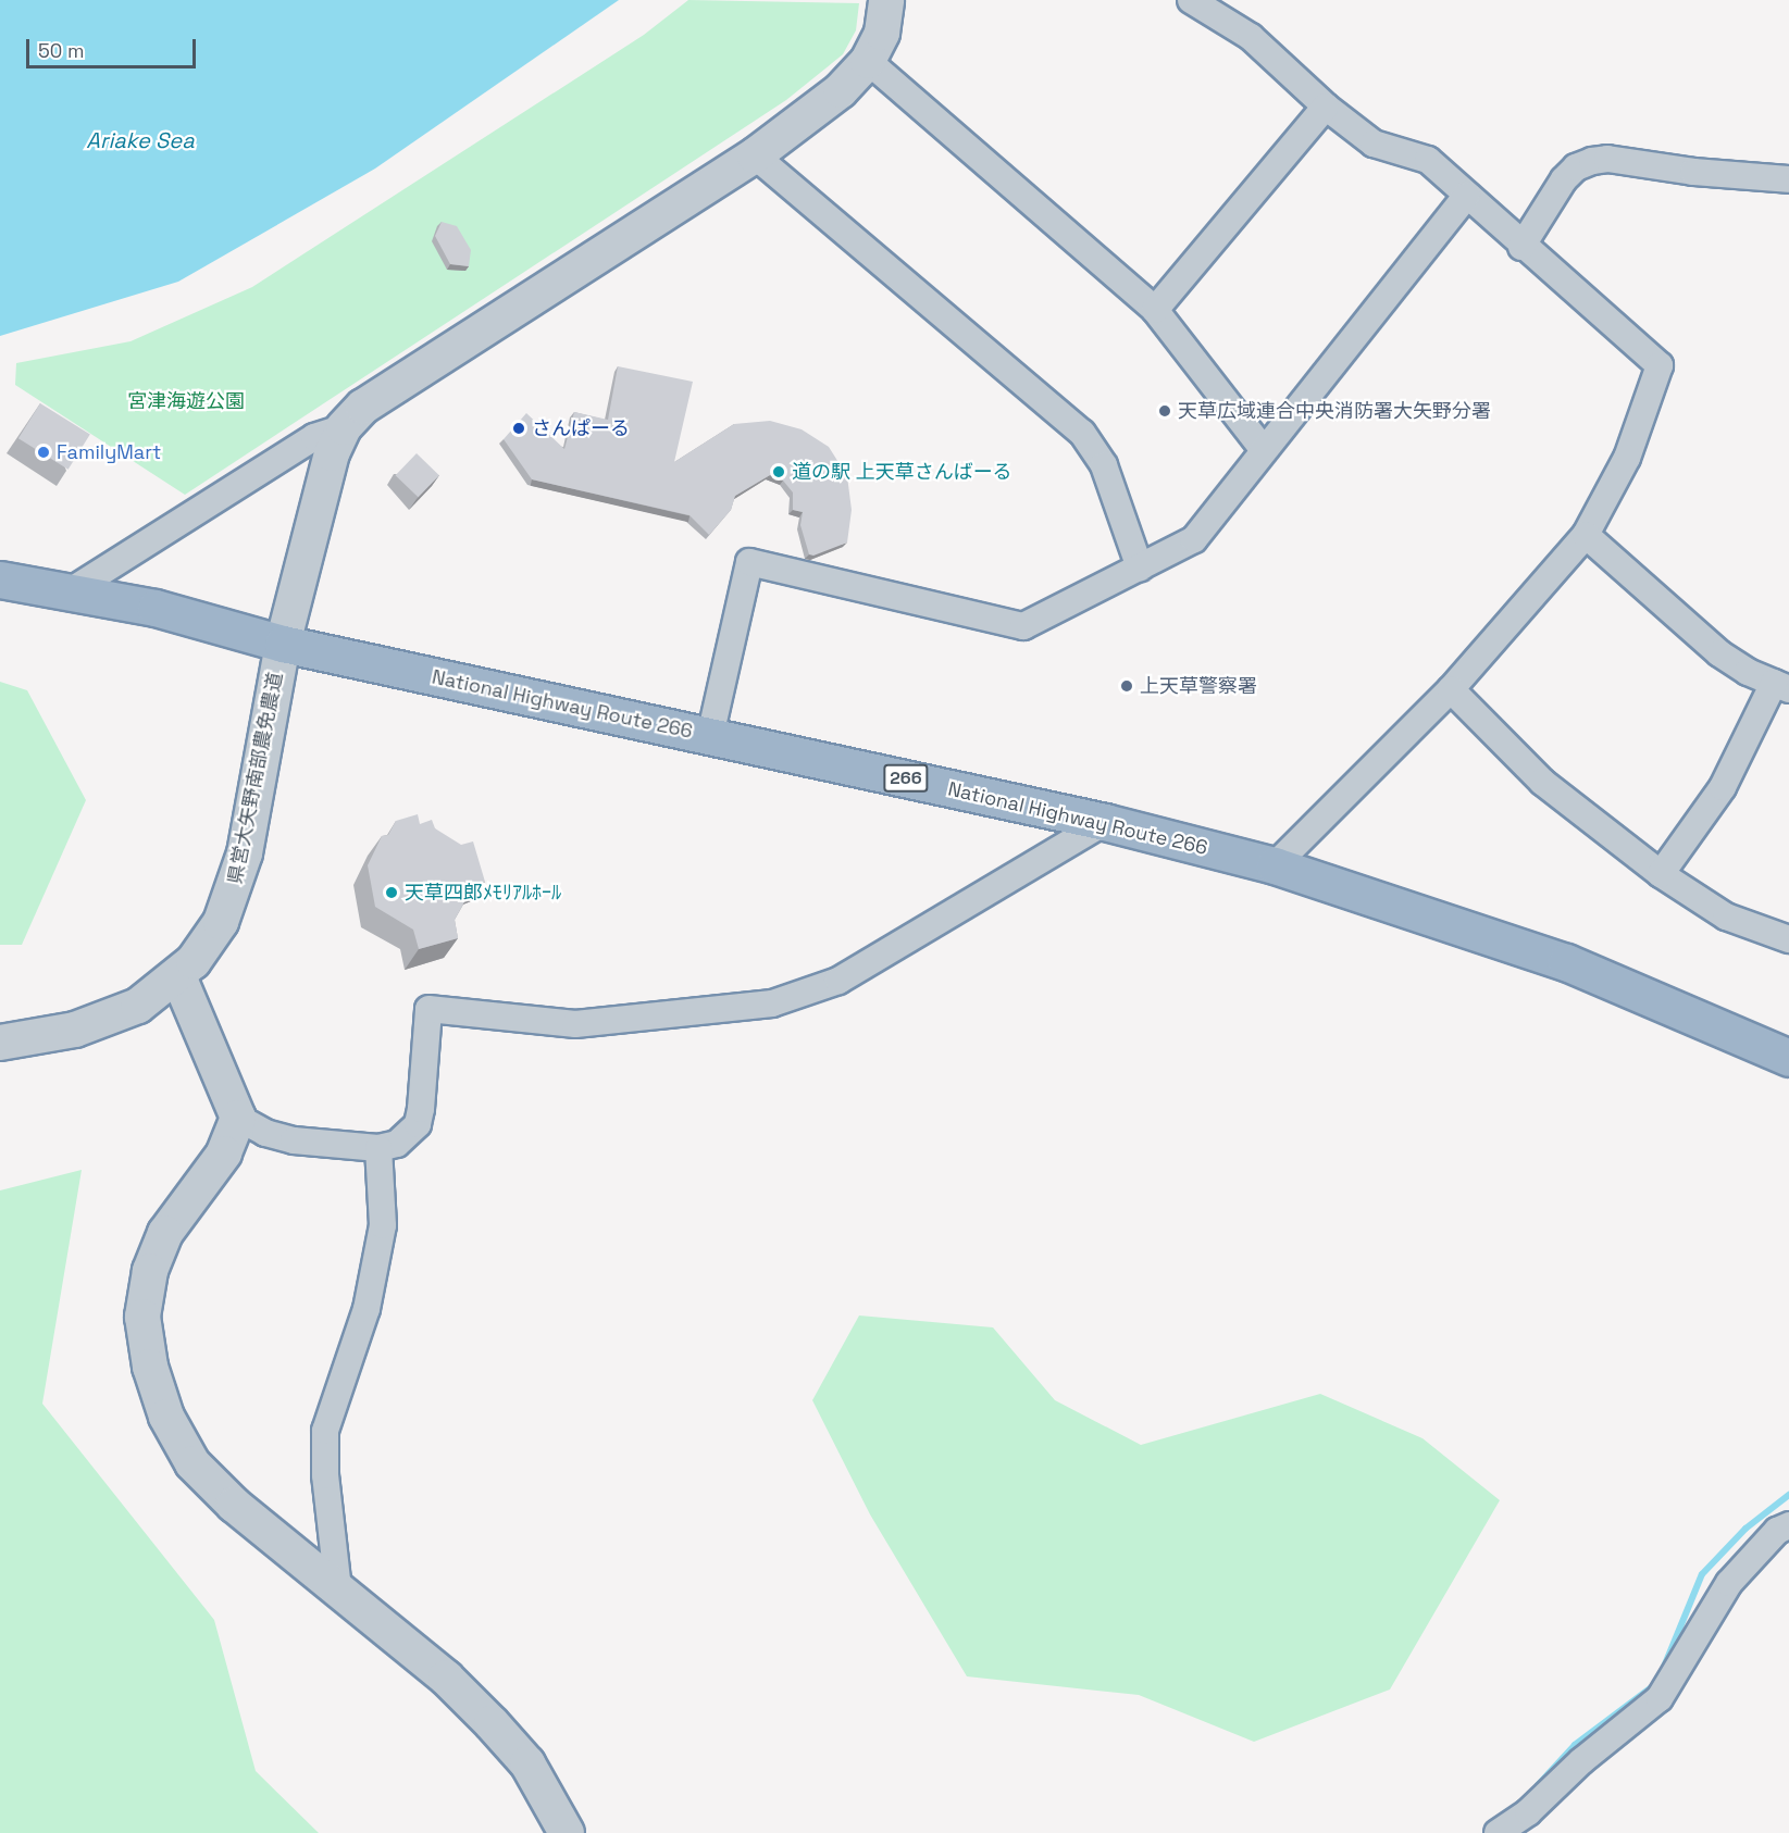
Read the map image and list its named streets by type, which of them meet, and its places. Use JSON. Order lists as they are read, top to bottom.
{
  "streets": {
    "highway": ["National Highway Route 266", "266"],
    "street": ["県営大矢野南部農免農道"]
  },
  "crossings": [
    ["National Highway Route 266", "県営大矢野南部農免農道"]
  ],
  "water": ["Ariake Sea"],
  "parks": ["宮津海遊公園"],
  "places": [
    "天草広域連合中央消防署大矢野分署",
    "さんぱーる",
    "FamilyMart",
    "道の駅 上天草さんばーる",
    "上天草警察署",
    "天草四郎ﾒﾓﾘｱﾙﾎｰﾙ"
  ],
  "scale_bar": "50 m"
}
